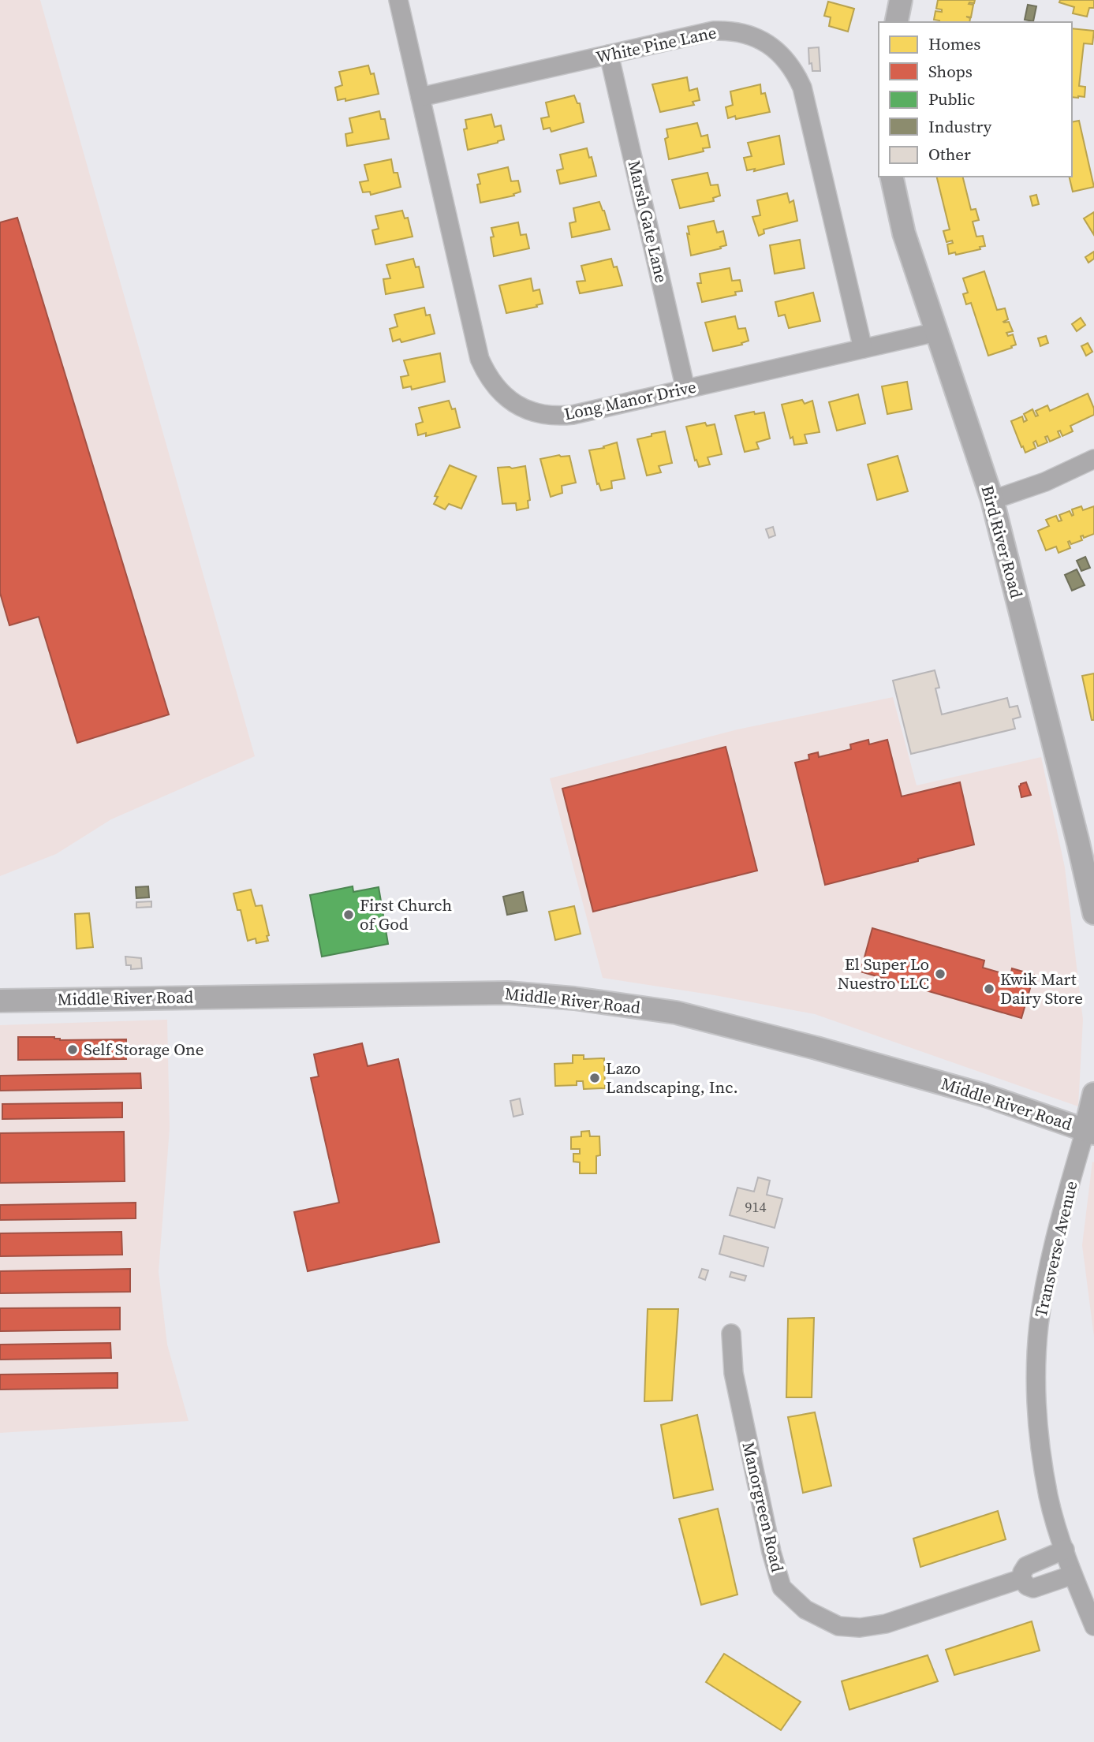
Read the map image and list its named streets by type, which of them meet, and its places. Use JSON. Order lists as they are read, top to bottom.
{
  "streets": {
    "street": [
      "White Pine Lane",
      "Marsh Gate Lane",
      "Long Manor Drive",
      "Bird River Road",
      "Middle River Road",
      "Transverse Avenue",
      "Manorgreen Road"
    ]
  },
  "crossings": [
    ["White Pine Lane", "Marsh Gate Lane"],
    ["White Pine Lane", "Long Manor Drive"],
    ["Marsh Gate Lane", "Long Manor Drive"],
    ["Long Manor Drive", "Bird River Road"],
    ["Middle River Road", "Transverse Avenue"],
    ["Transverse Avenue", "Manorgreen Road"]
  ],
  "places": [
    "First Church of God",
    "El Super Lo Nuestro LLC",
    "Kwik Mart Dairy Store",
    "Self Storage One",
    "Lazo Landscaping, Inc."
  ],
  "house_numbers": ["914"],
  "legend": [
    "Homes",
    "Shops",
    "Public",
    "Industry",
    "Other"
  ]
}
